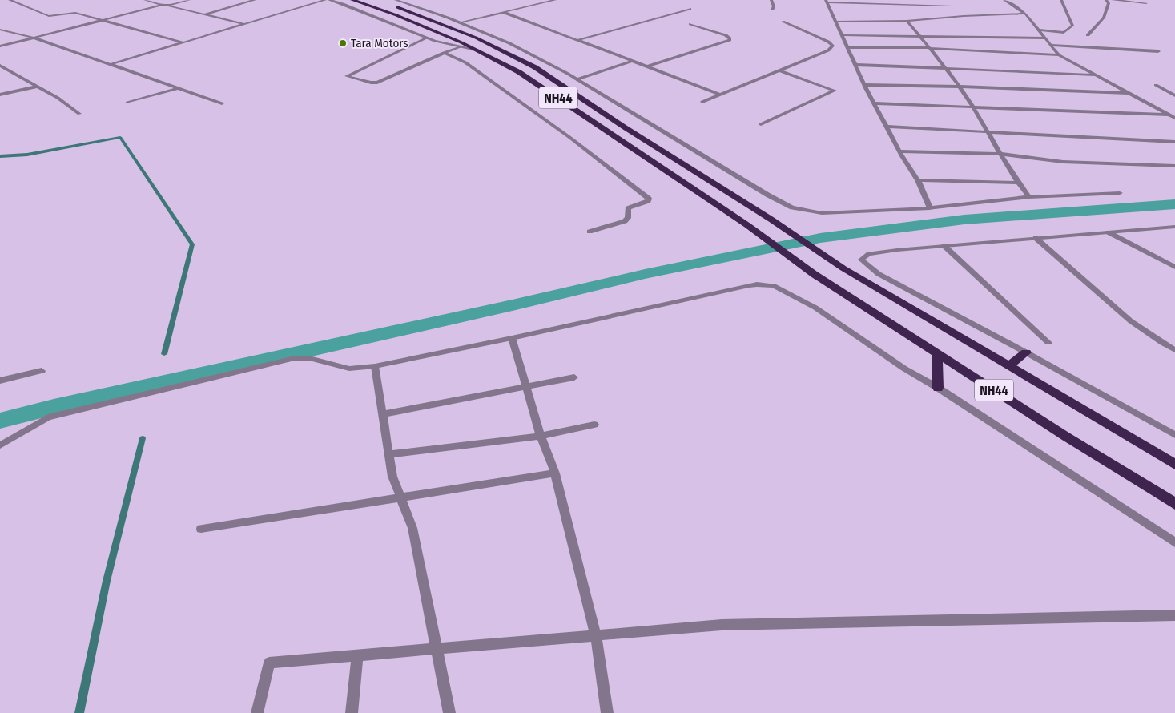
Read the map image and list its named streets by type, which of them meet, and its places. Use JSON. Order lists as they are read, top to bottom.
{
  "streets": {
    "highway": ["NH44"]
  },
  "places": ["Tara Motors"]
}
